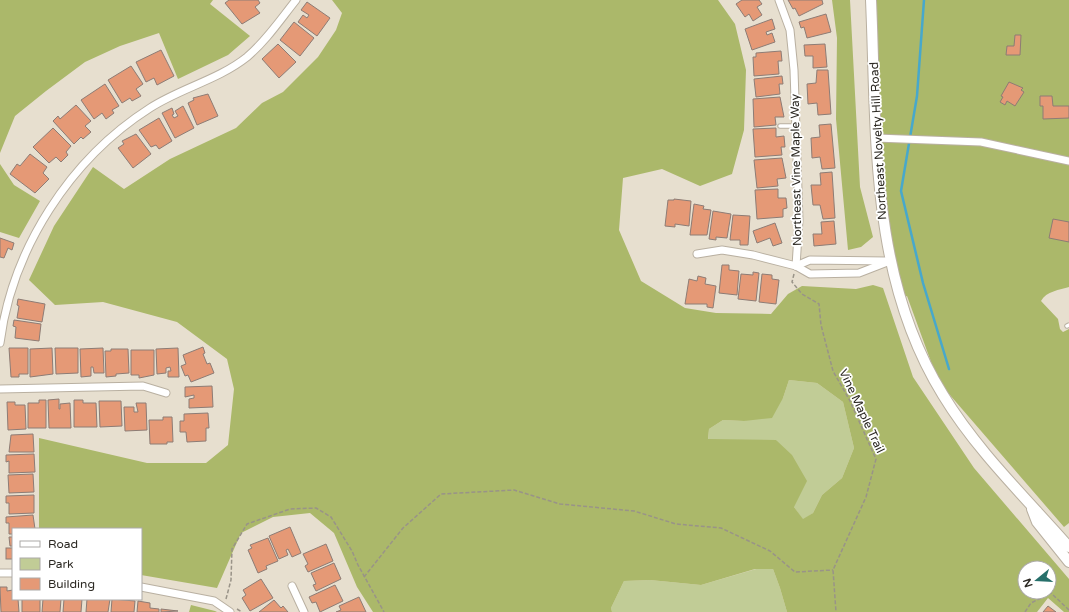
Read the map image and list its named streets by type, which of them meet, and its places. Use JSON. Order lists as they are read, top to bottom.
{
  "streets": {
    "main road": ["Northeast Novelty Hill Road"],
    "street": ["Northeast Vine Maple Way"],
    "path": ["Vine Maple Trail"]
  },
  "crossings": [
    ["Northeast Vine Maple Way", "Vine Maple Trail"]
  ],
  "legend": ["Road", "Park", "Building"],
  "north": "left"
}
